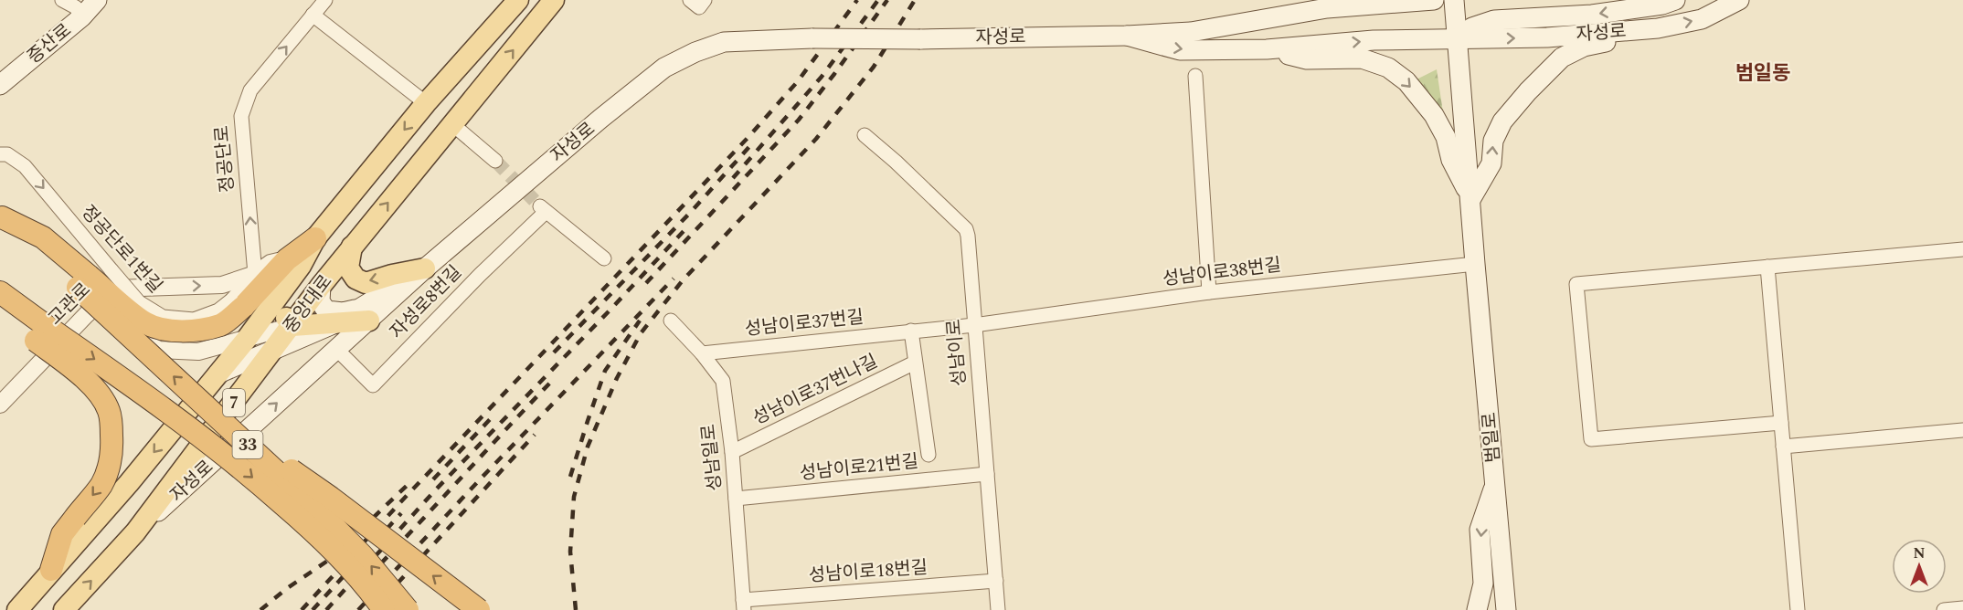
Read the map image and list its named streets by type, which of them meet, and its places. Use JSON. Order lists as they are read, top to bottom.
{
  "streets": {
    "highway": ["33"],
    "main road": [
      "자성로",
      "증산로",
      "중앙대로",
      "7",
      "범일로"
    ],
    "street": [
      "정공단로",
      "정공단로1번길",
      "성남이로38번길",
      "자성로8번길",
      "고관로",
      "성남이로37번길",
      "성남이로",
      "성남이로37번나길",
      "성남일로",
      "성남이로21번길",
      "성남이로18번길"
    ]
  },
  "crossings": [
    ["자성로", "자성로8번길"],
    ["자성로", "중앙대로"],
    ["자성로", "범일로"],
    ["정공단로", "정공단로1번길"],
    ["정공단로", "고관로"],
    ["정공단로1번길", "고관로"],
    ["성남이로38번길", "성남이로37번길"],
    ["성남이로38번길", "성남이로"],
    ["성남이로38번길", "범일로"],
    ["성남이로37번길", "성남이로"],
    ["성남이로37번길", "성남일로"],
    ["성남이로", "성남이로21번길"],
    ["성남이로", "성남이로18번길"],
    ["성남이로37번나길", "성남일로"],
    ["성남일로", "성남이로21번길"],
    ["성남일로", "성남이로18번길"]
  ],
  "one_way": ["정공단로", "정공단로1번길", "고관로"],
  "districts": ["범일동"],
  "north": "top"
}
